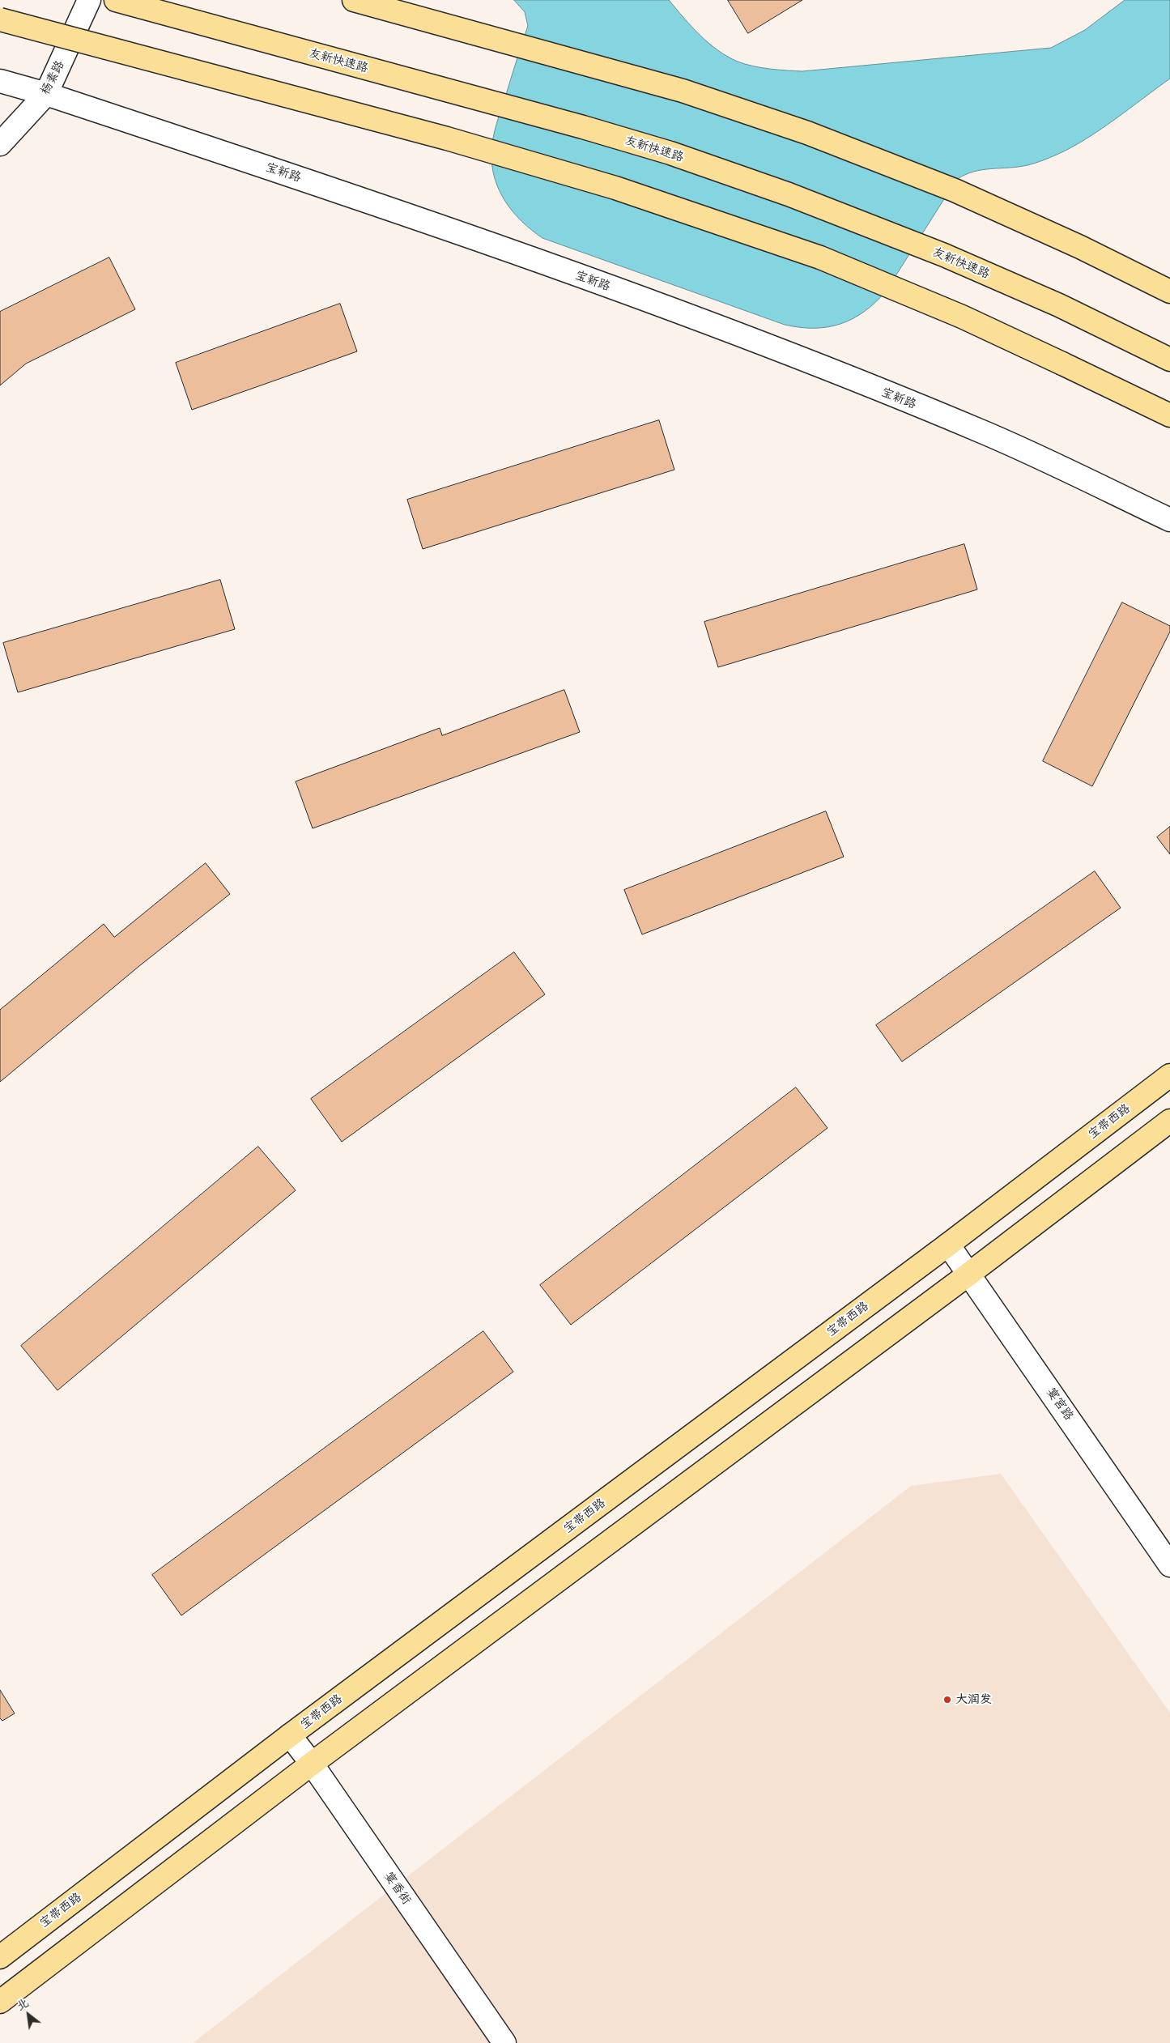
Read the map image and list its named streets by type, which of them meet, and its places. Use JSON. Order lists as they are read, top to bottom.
{
  "streets": {
    "main road": ["友新快速路", "宝带西路"],
    "street": [
      "杨素路",
      "宝新路",
      "宴宫路",
      "宴香街"
    ]
  },
  "crossings": [
    ["杨素路", "宝新路"],
    ["宝带西路", "宴宫路"],
    ["宝带西路", "宴香街"]
  ],
  "places": ["大润发"],
  "north": "top left"
}
